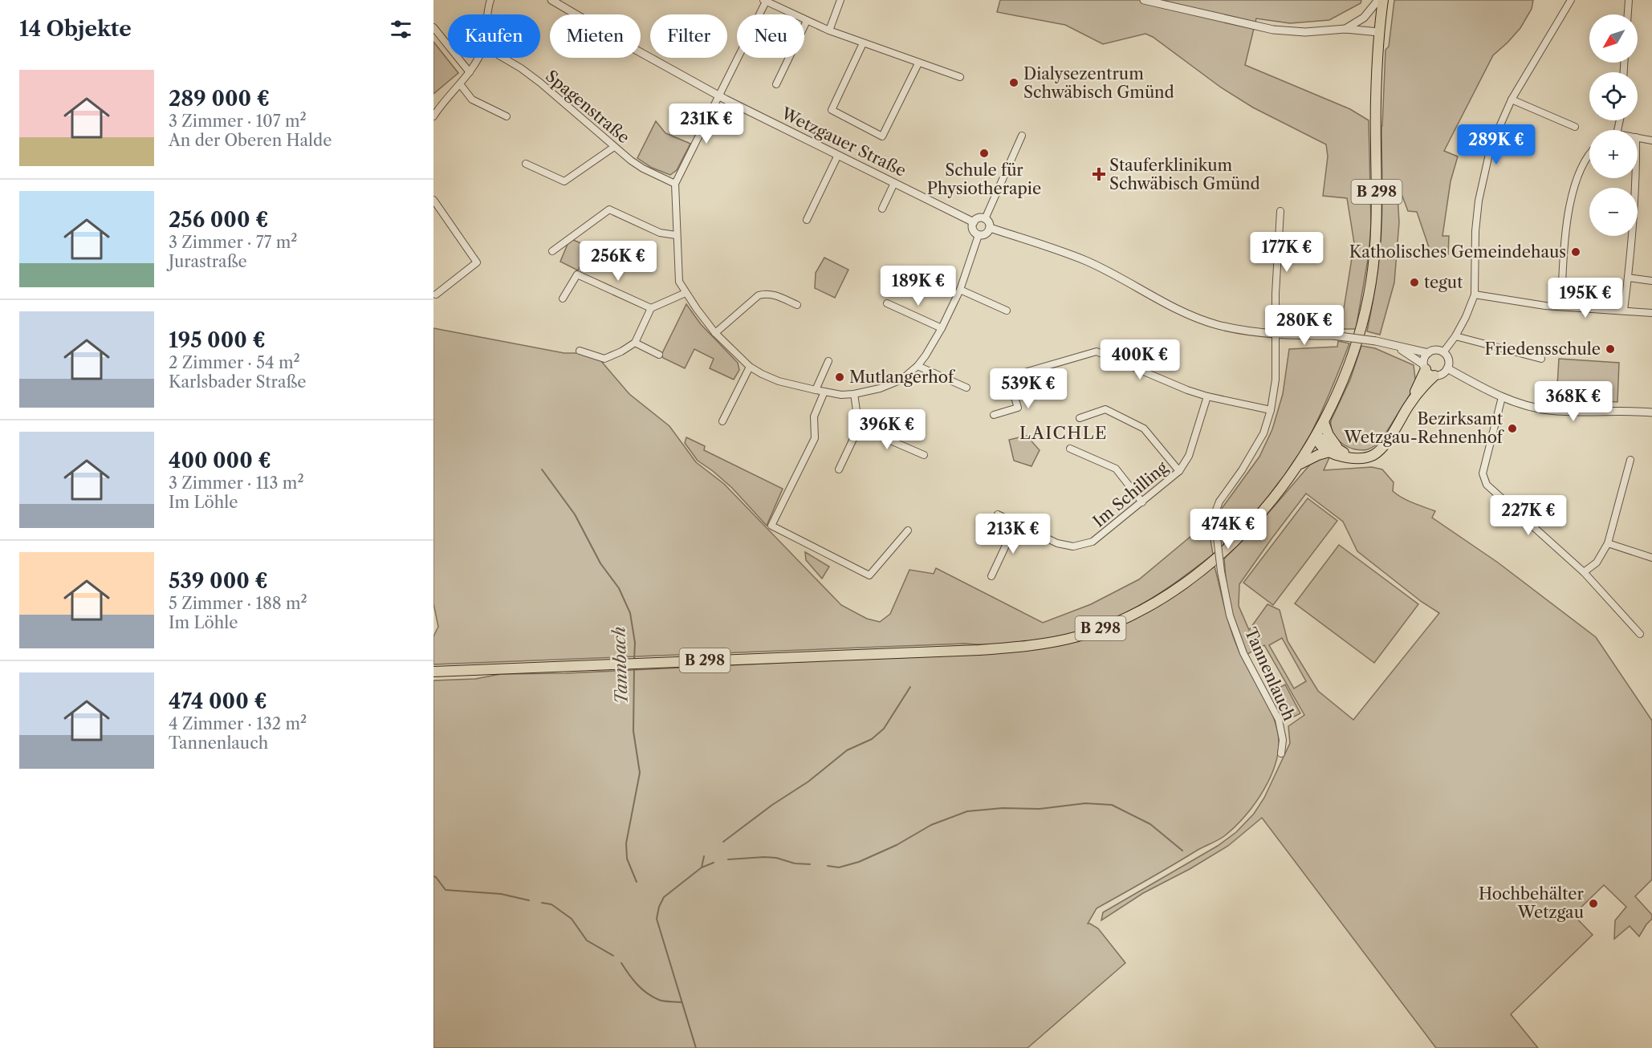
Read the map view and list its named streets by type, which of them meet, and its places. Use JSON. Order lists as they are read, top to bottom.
{
  "streets": {
    "main road": ["B 298"],
    "street": [
      "Spagenstraße",
      "Wetzgauer Straße",
      "Im Schilling",
      "Tannenlauch"
    ]
  },
  "districts": ["LAICHLE"],
  "water": ["Tannbach"],
  "places": {
    "other": [
      "Dialysezentrum Schwäbisch Gmünd",
      "Schule für Physiotherapie",
      "Katholisches Gemeindehaus",
      "tegut",
      "Friedensschule",
      "Mutlangerhof",
      "Bezirksamt Wetzgau-Rehnenhof",
      "Hochbehälter Wetzgau"
    ],
    "health": ["Stauferklinikum Schwäbisch Gmünd"]
  },
  "north": "bottom left",
  "page": {
    "heading": "14 Objekte",
    "map_buttons": ["+", "−"],
    "chip": [
      "Kaufen",
      "Mieten",
      "Filter",
      "Neu"
    ],
    "list": [
      {
        "name": "289 000 €",
        "note": "3 Zimmer · 107 m² · An der Oberen Halde"
      },
      {
        "name": "256 000 €",
        "note": "3 Zimmer · 77 m² · Jurastraße"
      },
      {
        "name": "195 000 €",
        "note": "2 Zimmer · 54 m² · Karlsbader Straße"
      },
      {
        "name": "400 000 €",
        "note": "3 Zimmer · 113 m² · Im Löhle"
      },
      {
        "name": "539 000 €",
        "note": "5 Zimmer · 188 m² · Im Löhle"
      },
      {
        "name": "474 000 €",
        "note": "4 Zimmer · 132 m² · Tannenlauch"
      }
    ],
    "price": [
      "231K €",
      "289K €",
      "177K €",
      "256K €",
      "189K €",
      "195K €",
      "280K €",
      "400K €",
      "539K €",
      "368K €",
      "396K €",
      "227K €",
      "474K €",
      "213K €"
    ]
  }
}
